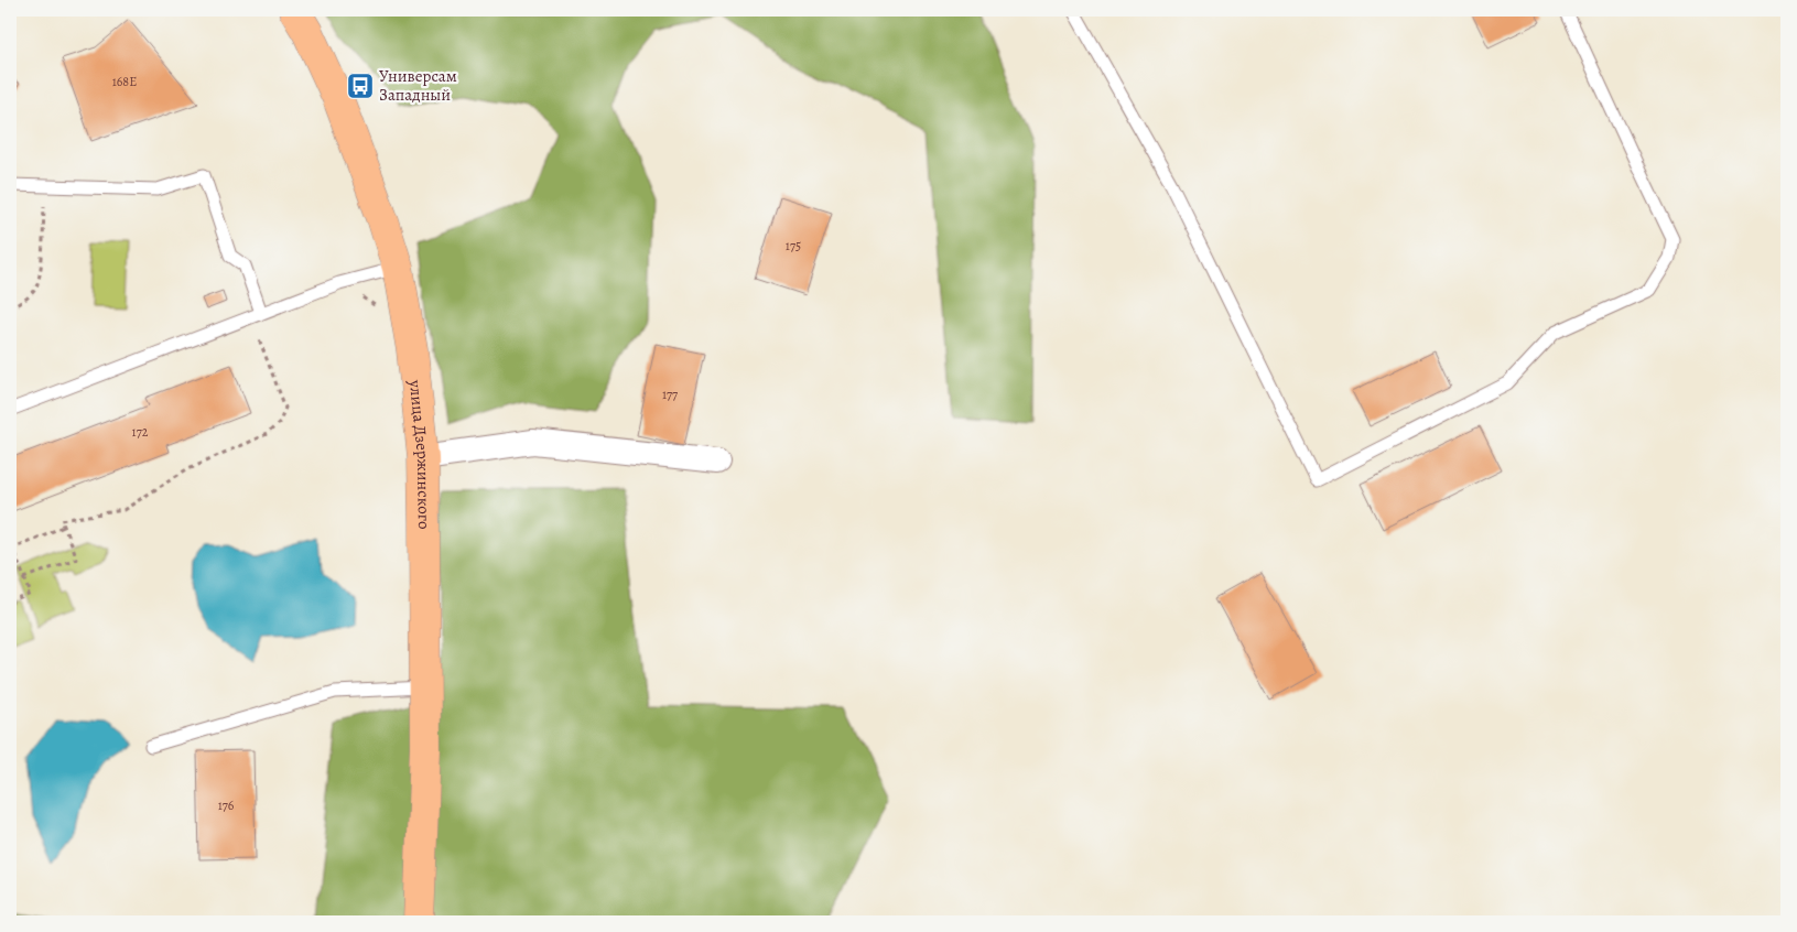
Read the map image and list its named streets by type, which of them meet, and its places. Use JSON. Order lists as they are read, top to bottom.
{
  "streets": {
    "main road": ["улица Дзержинского"]
  },
  "places": {
    "bus stop": ["Универсам Западный"]
  },
  "house_numbers": [
    "168Е",
    "175",
    "177",
    "172",
    "176"
  ]
}
